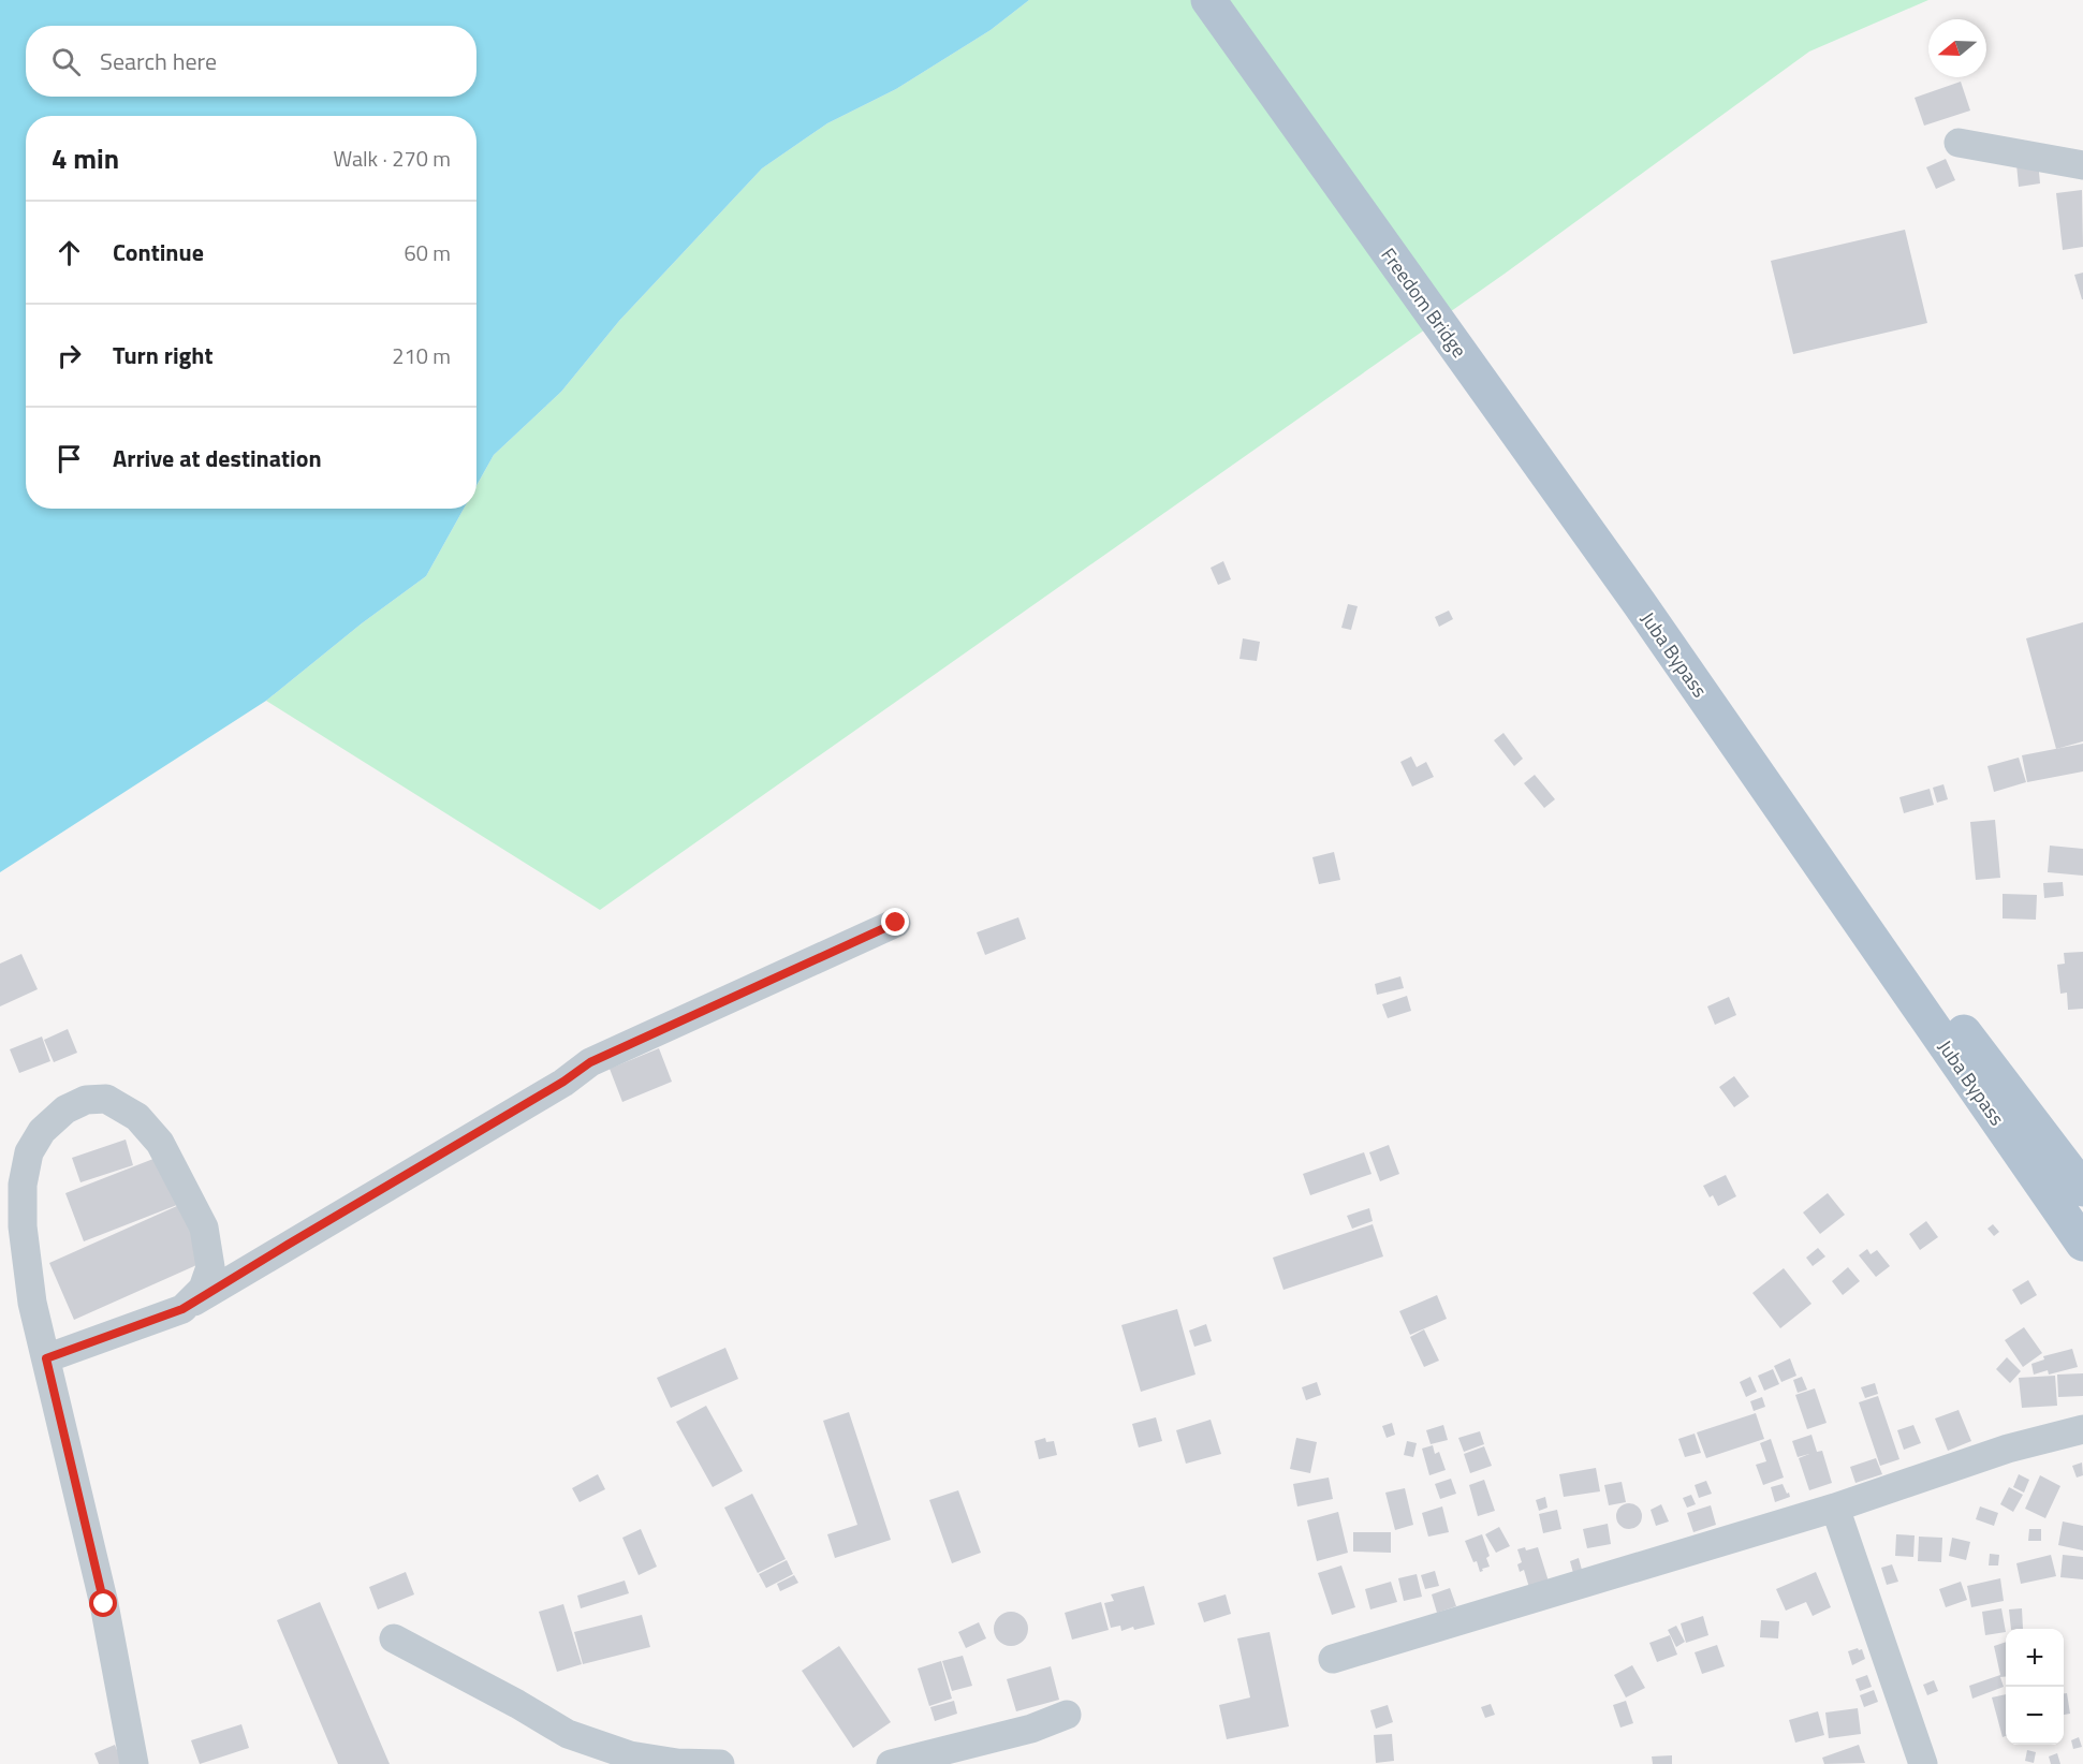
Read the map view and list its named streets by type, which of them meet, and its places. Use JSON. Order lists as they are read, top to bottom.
{
  "streets": {
    "main road": ["Freedom Bridge", "Juba Bypass"]
  },
  "crossings": [
    ["Freedom Bridge", "Juba Bypass"]
  ],
  "north": "left",
  "page": {
    "search": "Search here",
    "heading": ["4 min", "Walk · 270 m"],
    "list": [
      ["Continue", "60 m"],
      ["Turn right", "210 m"],
      "Arrive at destination"
    ],
    "map_buttons": ["+", "−"]
  }
}
